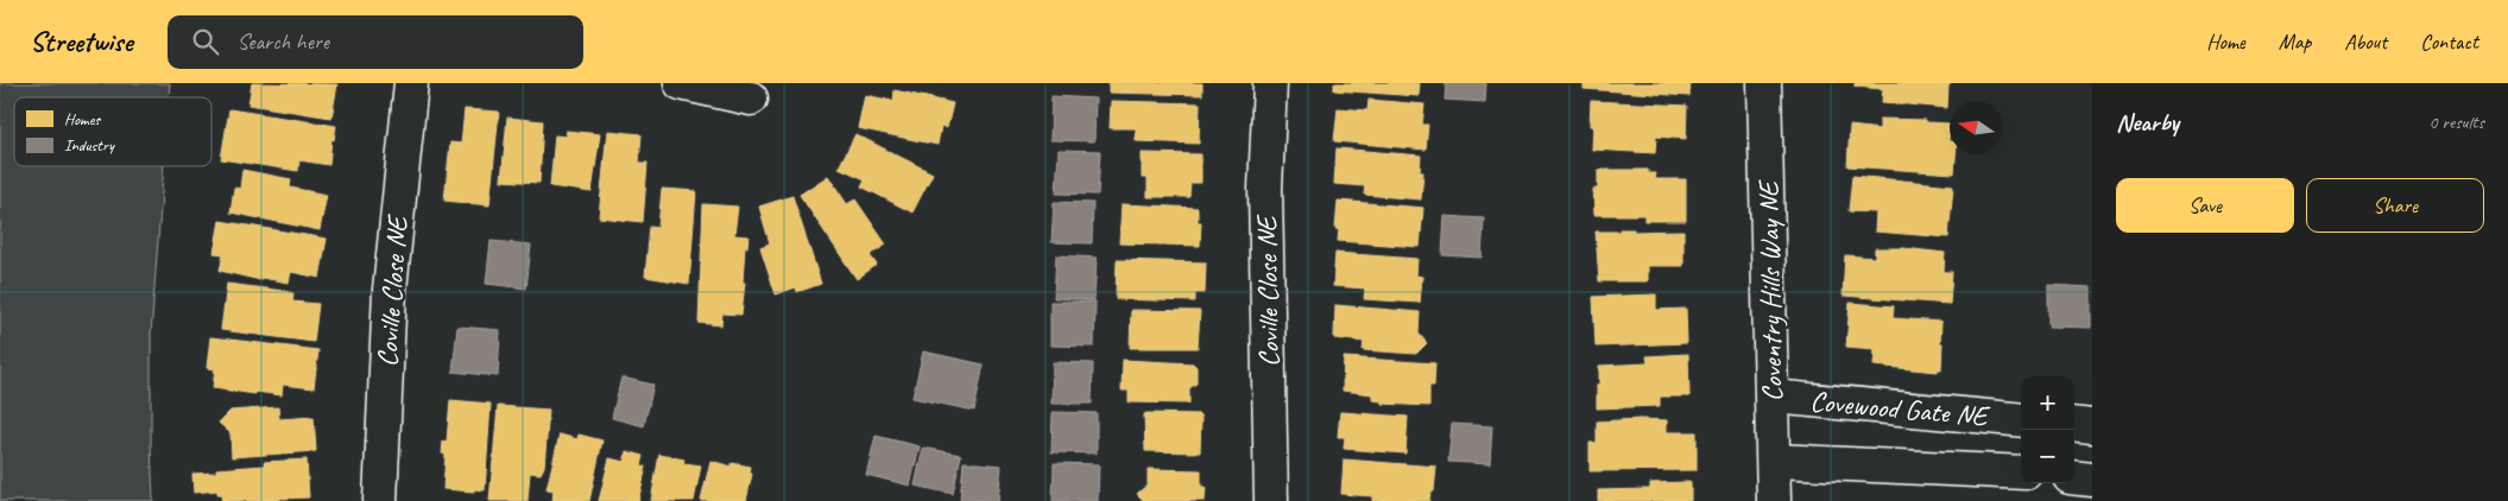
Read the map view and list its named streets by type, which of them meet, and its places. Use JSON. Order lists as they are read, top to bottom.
{
  "streets": {
    "street": ["Coville Close NE", "Coventry Hills Way NE", "Covewood Gate NE"]
  },
  "crossings": [
    ["Coventry Hills Way NE", "Covewood Gate NE"]
  ],
  "legend": ["Homes", "Industry"],
  "north": "left",
  "page": {
    "header": "Streetwise",
    "search": "Search here",
    "nav": [
      "Home",
      "Map",
      "About",
      "Contact"
    ],
    "heading": ["Nearby", "0 results"],
    "buttons": ["Save", "Share"],
    "map_buttons": ["+", "−"]
  }
}
